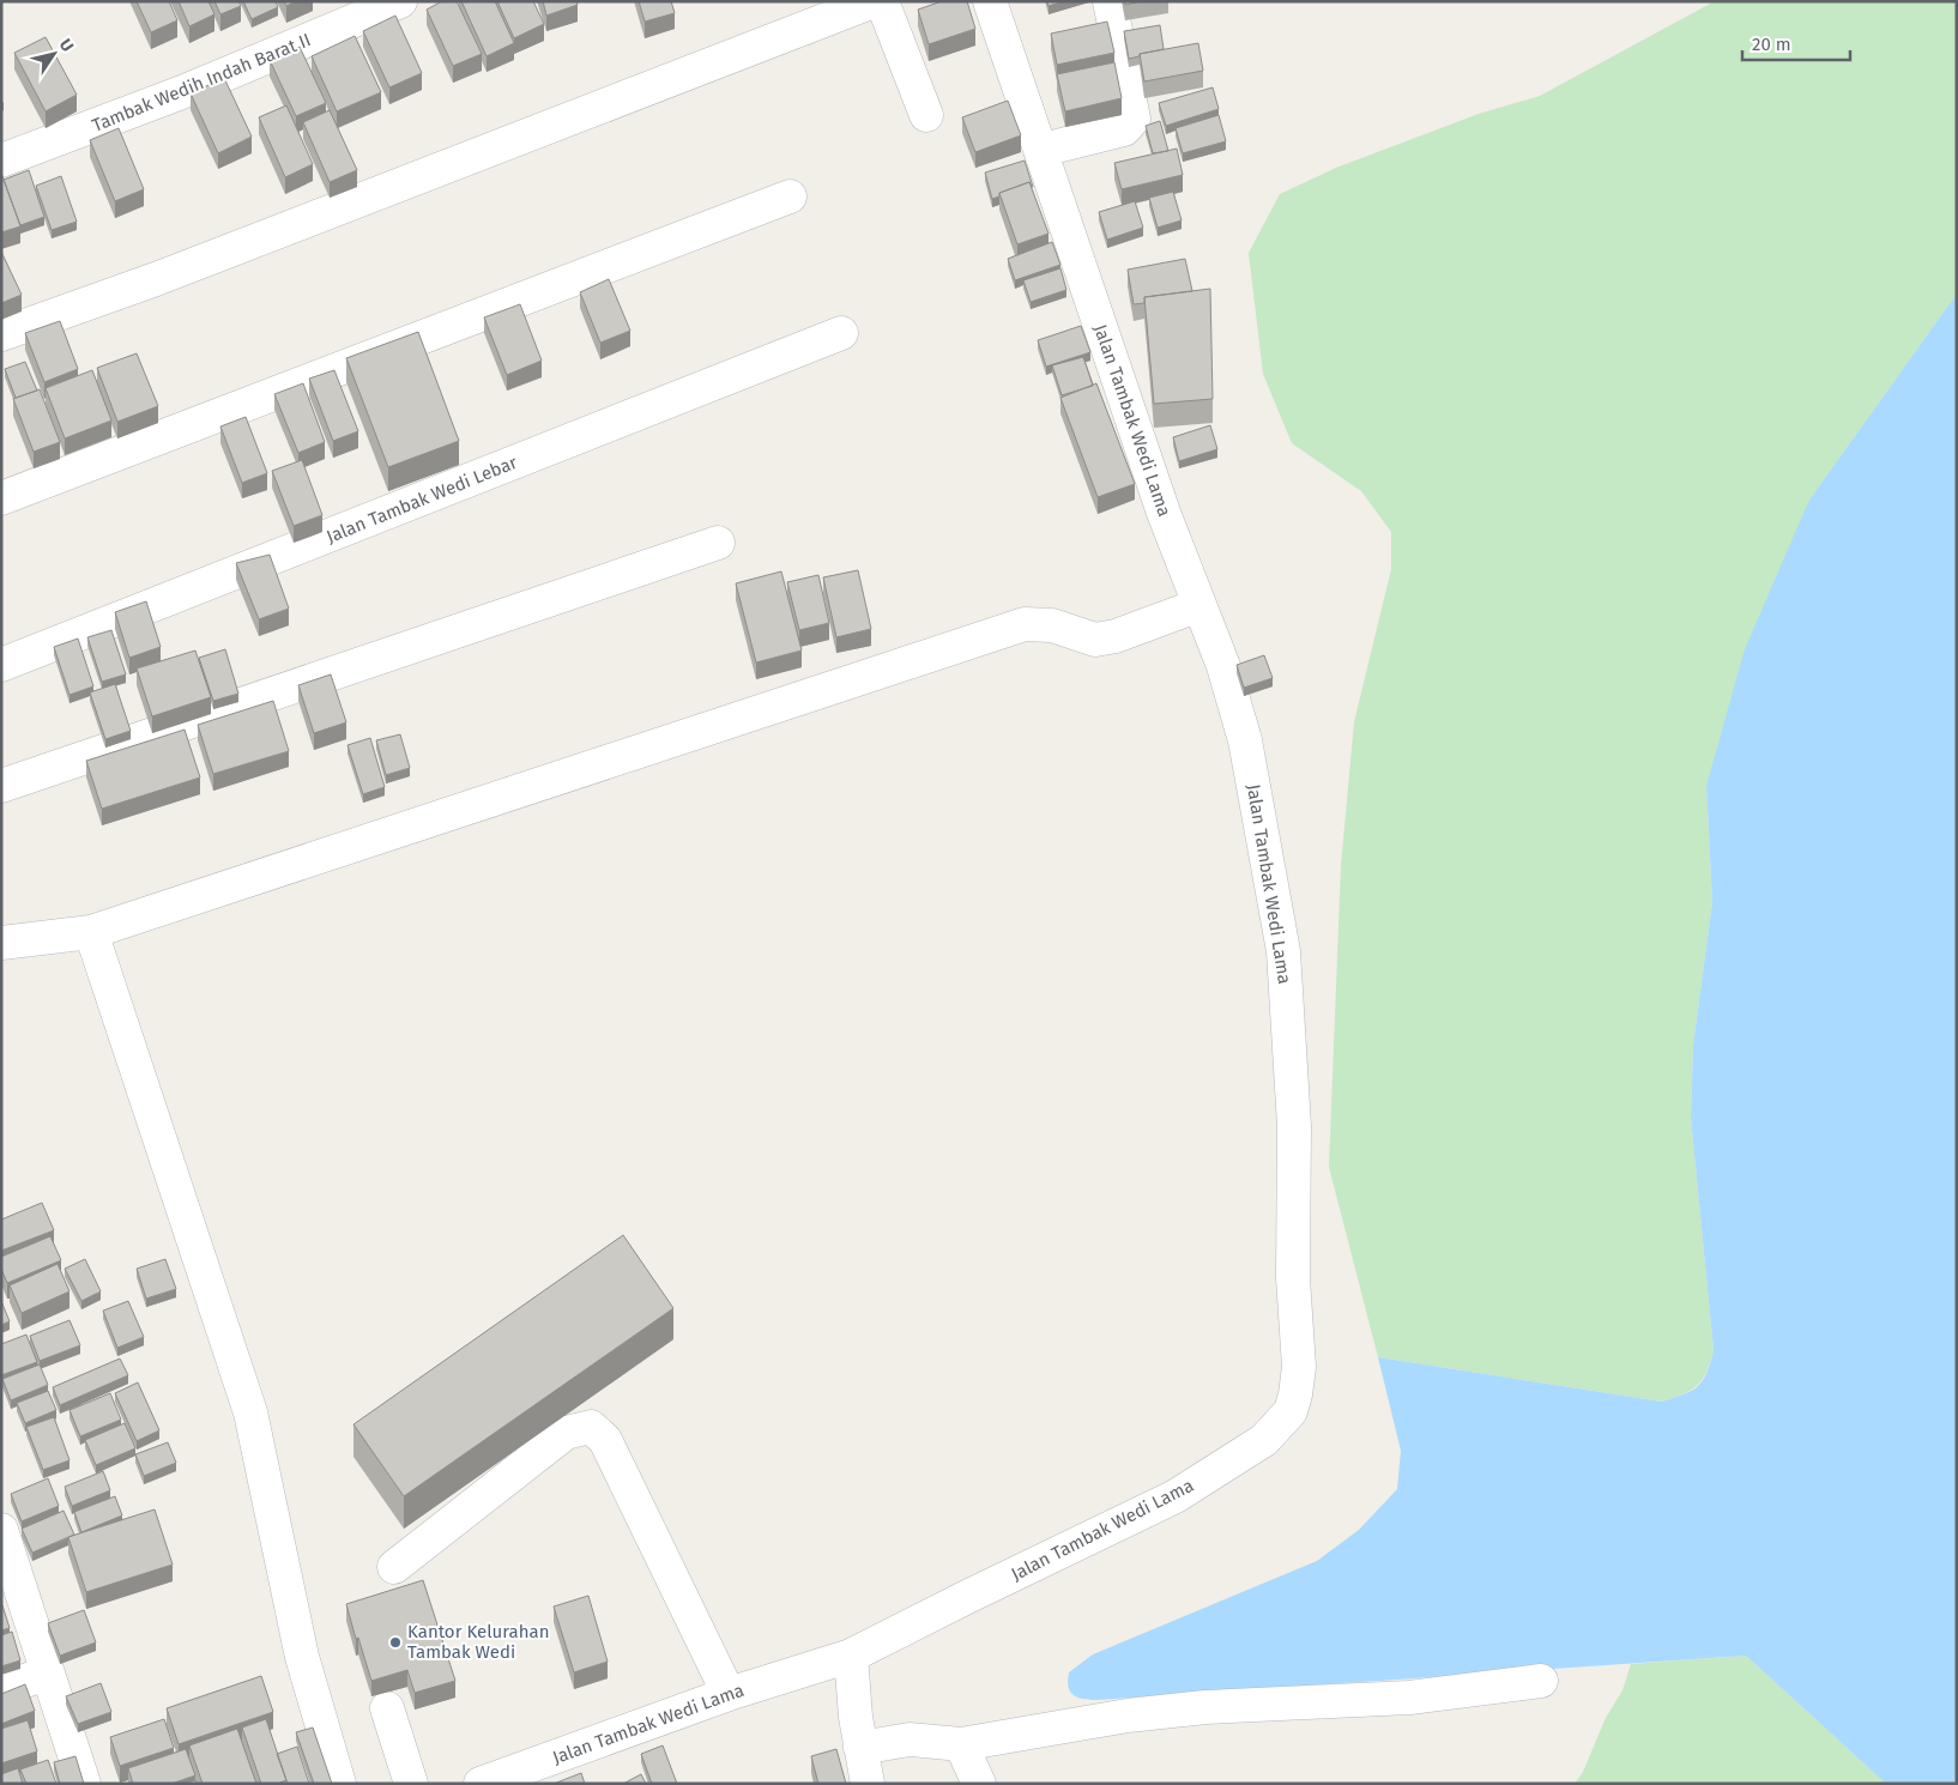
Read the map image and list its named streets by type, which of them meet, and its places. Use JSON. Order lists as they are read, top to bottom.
{
  "streets": {
    "street": ["Tambak Wedih Indah Barat II", "Jalan Tambak Wedi Lama", "Jalan Tambak Wedi Lebar"]
  },
  "places": ["Kantor Kelurahan Tambak Wedi"],
  "scale_bar": "20 m",
  "north": "top right"
}
